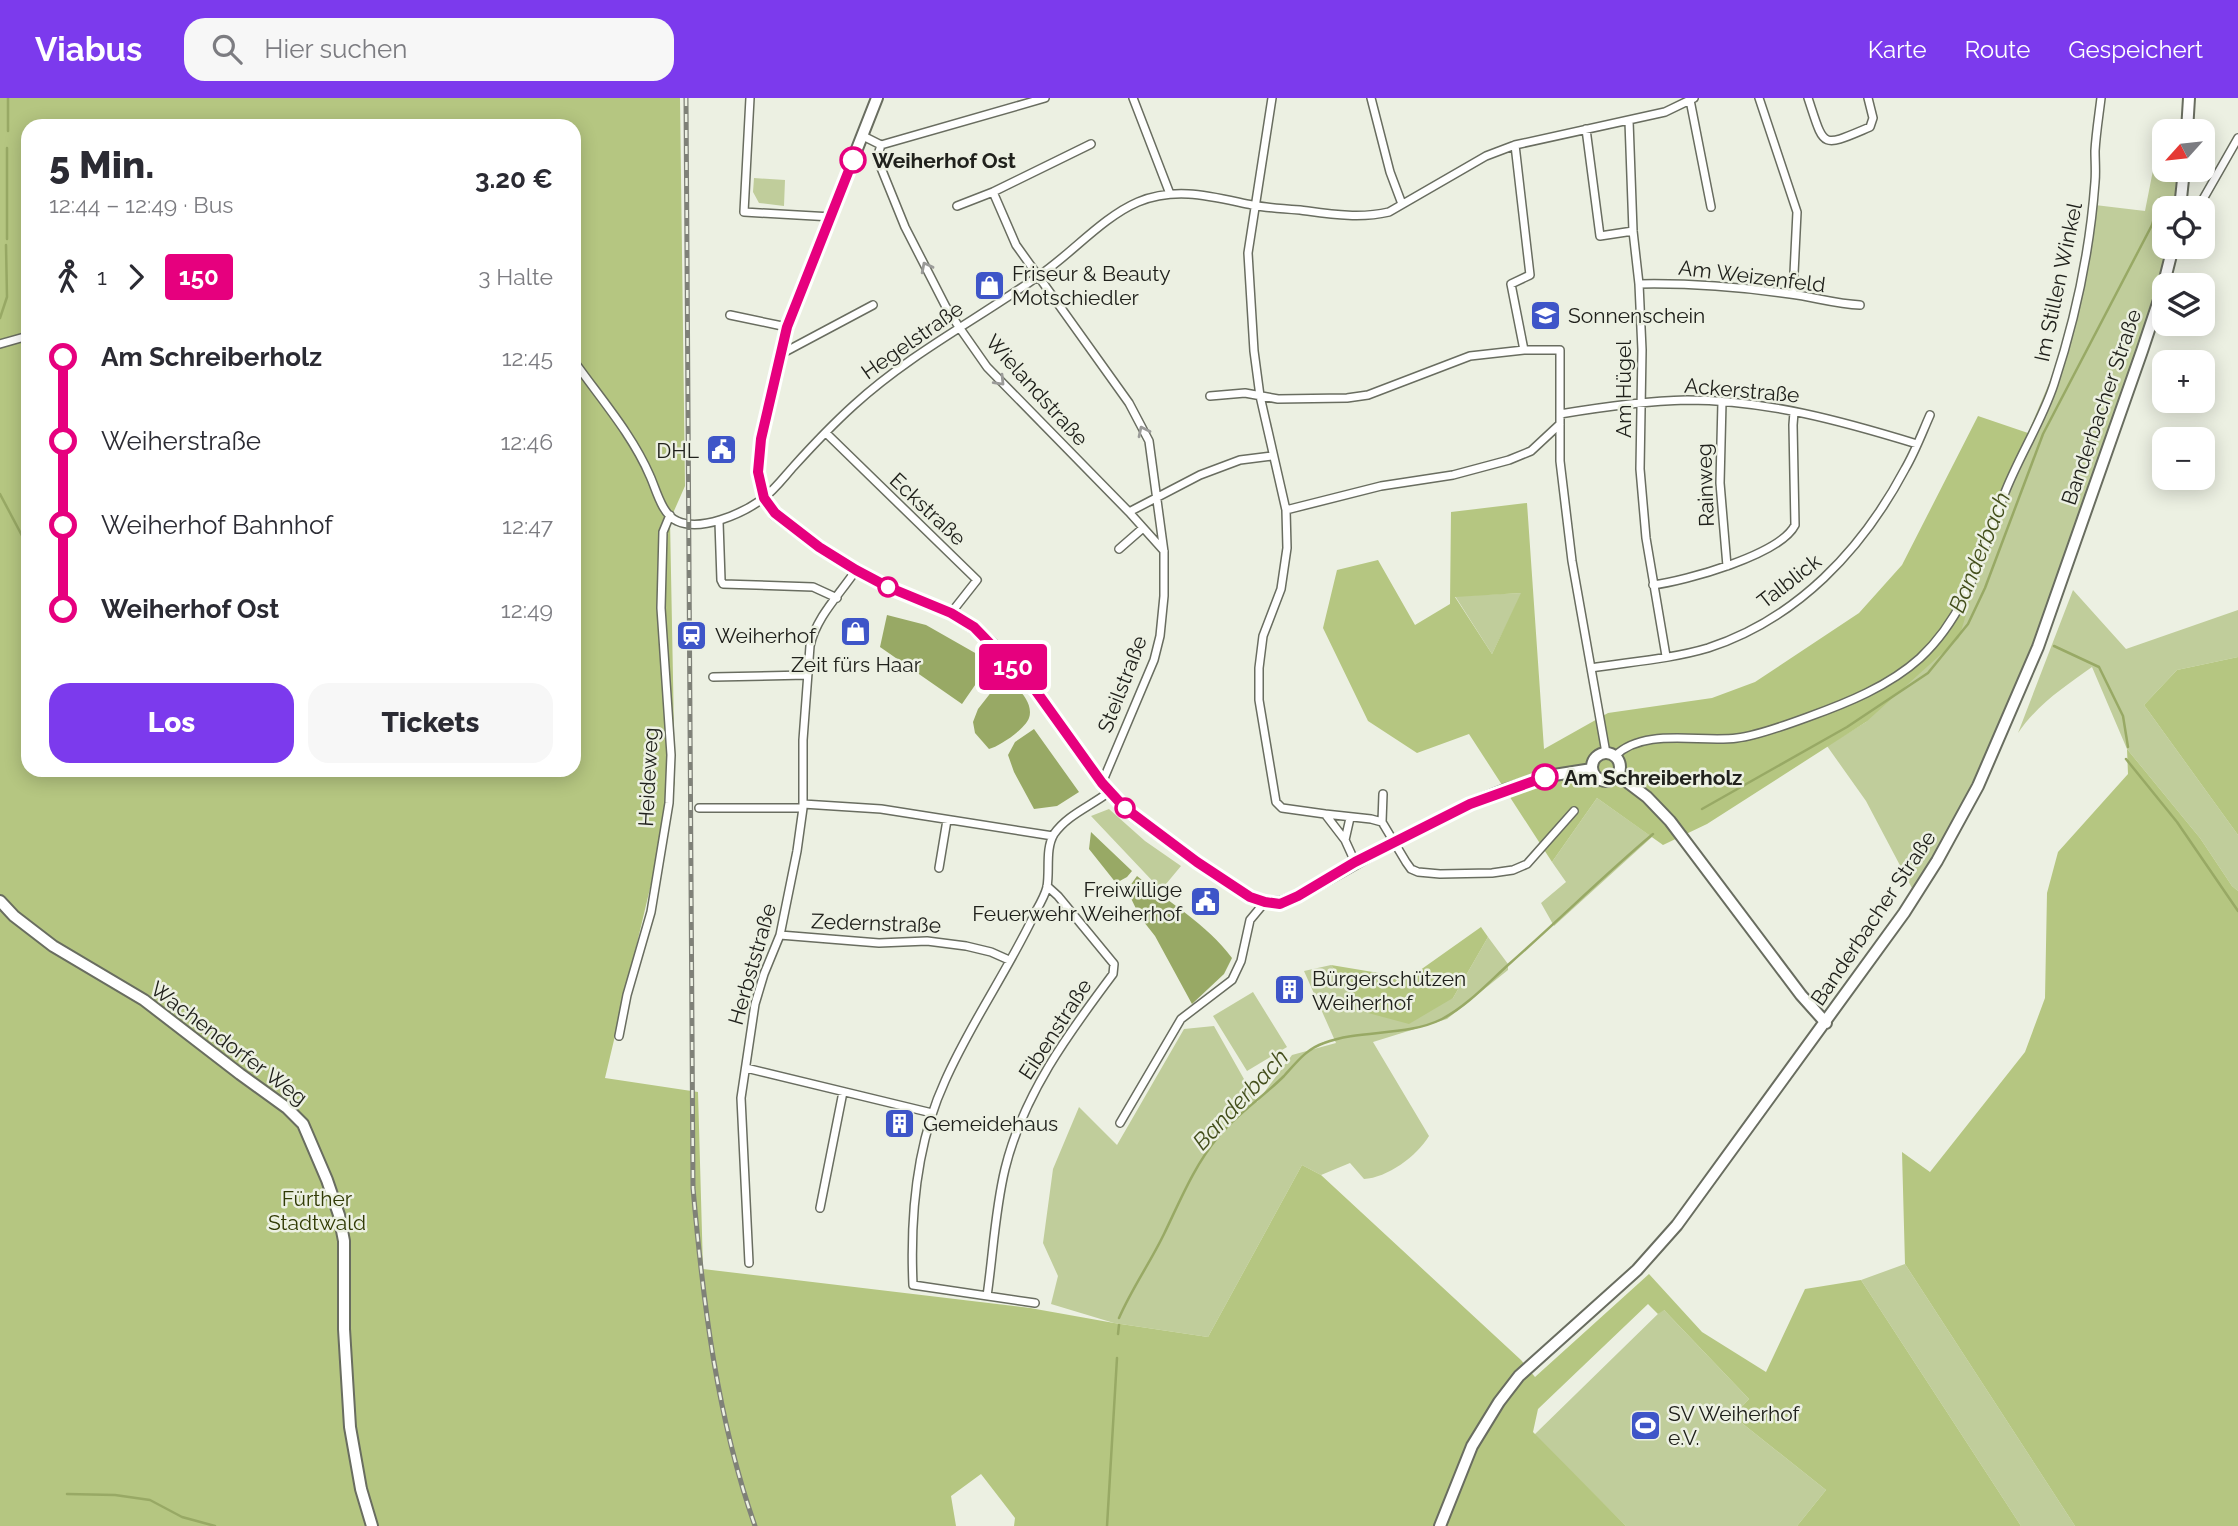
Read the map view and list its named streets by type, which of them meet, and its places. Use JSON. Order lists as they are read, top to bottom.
{
  "streets": {
    "street": [
      "Am Weizenfeld",
      "Im Stillen Winkel",
      "Hegelstraße",
      "Am Hügel",
      "Wielandstraße",
      "Ackerstraße",
      "Banderbacher Straße",
      "Rainweg",
      "Eckstraße",
      "Talblick",
      "Steilstraße",
      "Heideweg",
      "Zedernstraße",
      "Herbststraße",
      "Eibenstraße",
      "Wachendorfer Weg"
    ]
  },
  "crossings": [
    ["Am Weizenfeld", "Am Hügel"],
    ["Hegelstraße", "Am Hügel"],
    ["Hegelstraße", "Wielandstraße"],
    ["Hegelstraße", "Eckstraße"],
    ["Hegelstraße", "Steilstraße"],
    ["Am Hügel", "Ackerstraße"],
    ["Am Hügel", "Talblick"],
    ["Wielandstraße", "Steilstraße"],
    ["Ackerstraße", "Rainweg"],
    ["Ackerstraße", "Talblick"],
    ["Zedernstraße", "Herbststraße"]
  ],
  "one_way": ["Steilstraße"],
  "water": ["Banderbach"],
  "parks": ["Fürther Stadtwald"],
  "places": {
    "other": ["Weiherhof Ost", "Am Schreiberholz"],
    "shop": ["Friseur & Beauty Motschiedler", "Zeit fürs Haar"],
    "school or university": ["Sonnenschein"],
    "public building": ["DHL", "Freiwillige Feuerwehr Weiherhof"],
    "station": ["Weiherhof"],
    "building": ["Bürgerschützen Weiherhof", "Gemeidehaus"],
    "sports": ["SV Weiherhof e.V."]
  },
  "lines": ["bus line 150"],
  "north": "bottom left",
  "page": {
    "header": "Viabus",
    "search": "Hier suchen",
    "nav": ["Karte", "Route", "Gespeichert"],
    "on_map": "150",
    "map_buttons": ["+", "−"],
    "heading": ["5 Min.", "12:44 – 12:49 · Bus", "3.20 €"],
    "legs": ["1", "150", "3 Halte"],
    "list": [
      {
        "name": "Am Schreiberholz",
        "value": "12:45"
      },
      {
        "name": "Weiherstraße",
        "value": "12:46"
      },
      {
        "name": "Weiherhof Bahnhof",
        "value": "12:47"
      },
      {
        "name": "Weiherhof Ost",
        "value": "12:49"
      }
    ],
    "buttons": ["Los", "Tickets"]
  }
}
